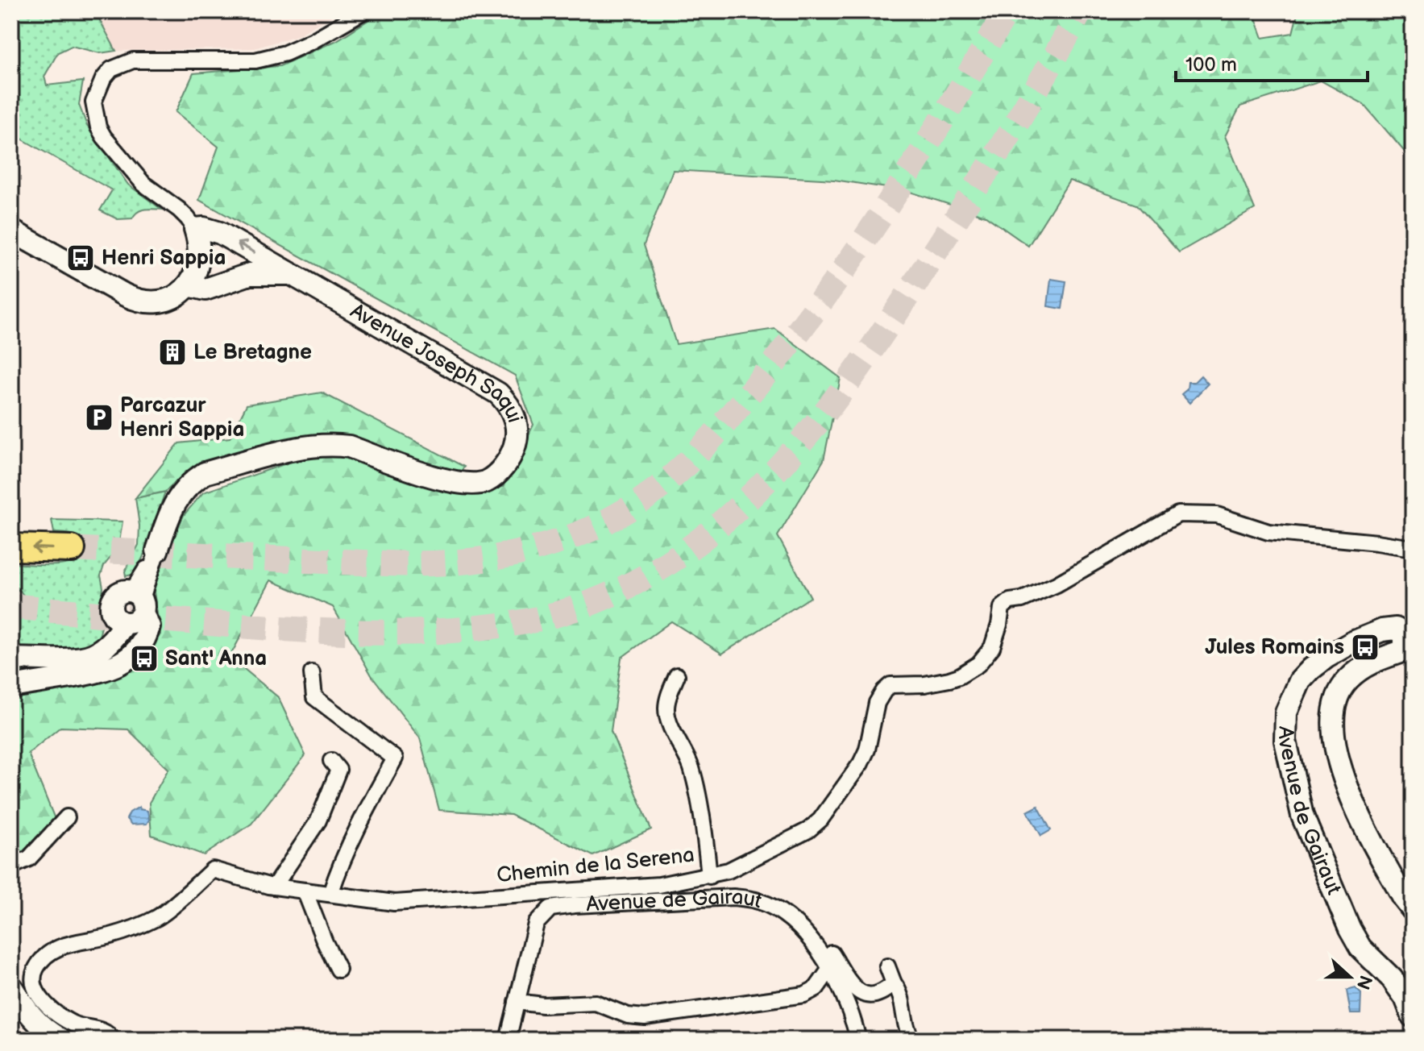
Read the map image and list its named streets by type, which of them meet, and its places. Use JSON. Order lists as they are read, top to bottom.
{
  "streets": {
    "street": ["Avenue Joseph Saqui", "Avenue de Gairaut", "Chemin de la Serena"]
  },
  "places": {
    "bus stop": ["Henri Sappia", "Jules Romains", "Sant' Anna"],
    "building": ["Le Bretagne"],
    "parking": ["Parcazur Henri Sappia"]
  },
  "scale_bar": "100 m",
  "north": "right"
}
